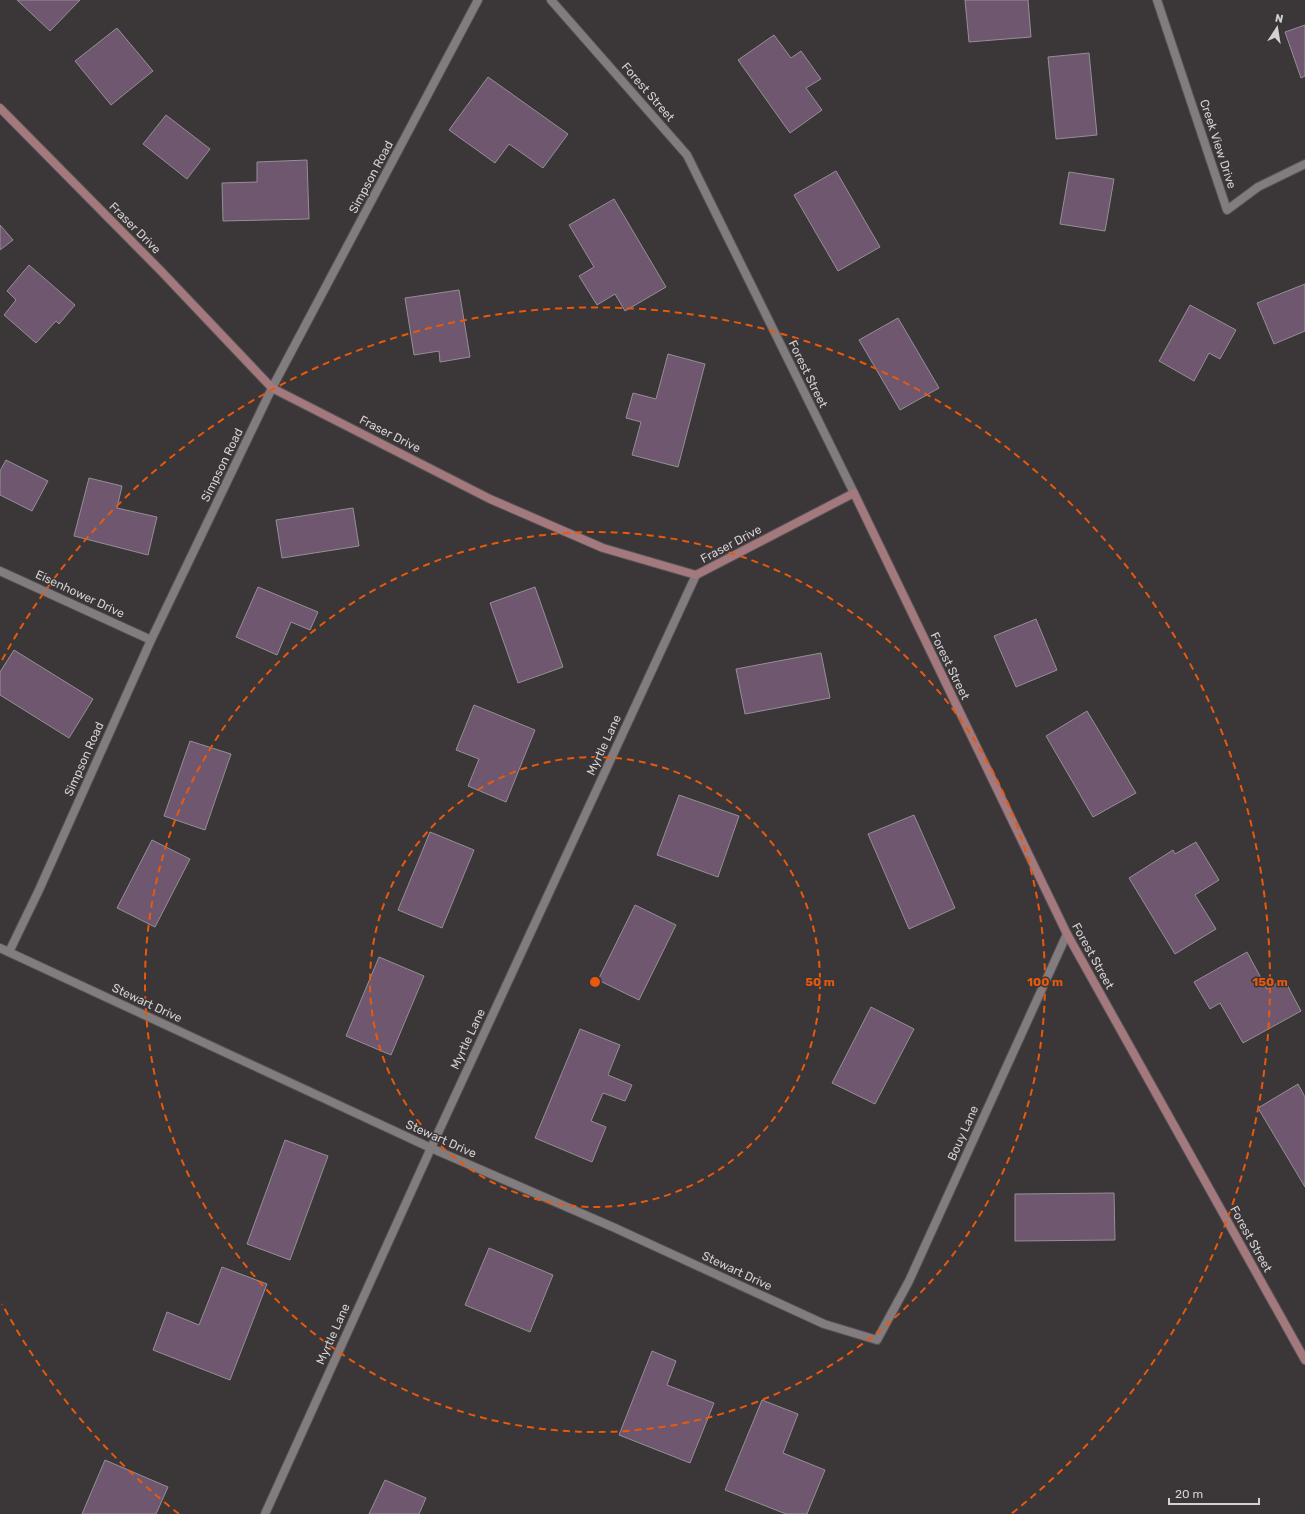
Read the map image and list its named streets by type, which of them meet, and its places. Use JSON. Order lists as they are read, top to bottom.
{
  "streets": {
    "street": [
      "Forest Street",
      "Creek View Drive",
      "Simpson Road",
      "Fraser Drive",
      "Eisenhower Drive",
      "Myrtle Lane",
      "Stewart Drive",
      "Bouy Lane"
    ]
  },
  "crossings": [
    ["Forest Street", "Fraser Drive"],
    ["Forest Street", "Bouy Lane"],
    ["Simpson Road", "Fraser Drive"],
    ["Simpson Road", "Eisenhower Drive"],
    ["Simpson Road", "Stewart Drive"],
    ["Fraser Drive", "Myrtle Lane"],
    ["Myrtle Lane", "Stewart Drive"],
    ["Stewart Drive", "Bouy Lane"]
  ],
  "scale_bar": "20 m",
  "north": "top",
  "rings": ["50 m", "100 m", "150 m"]
}
